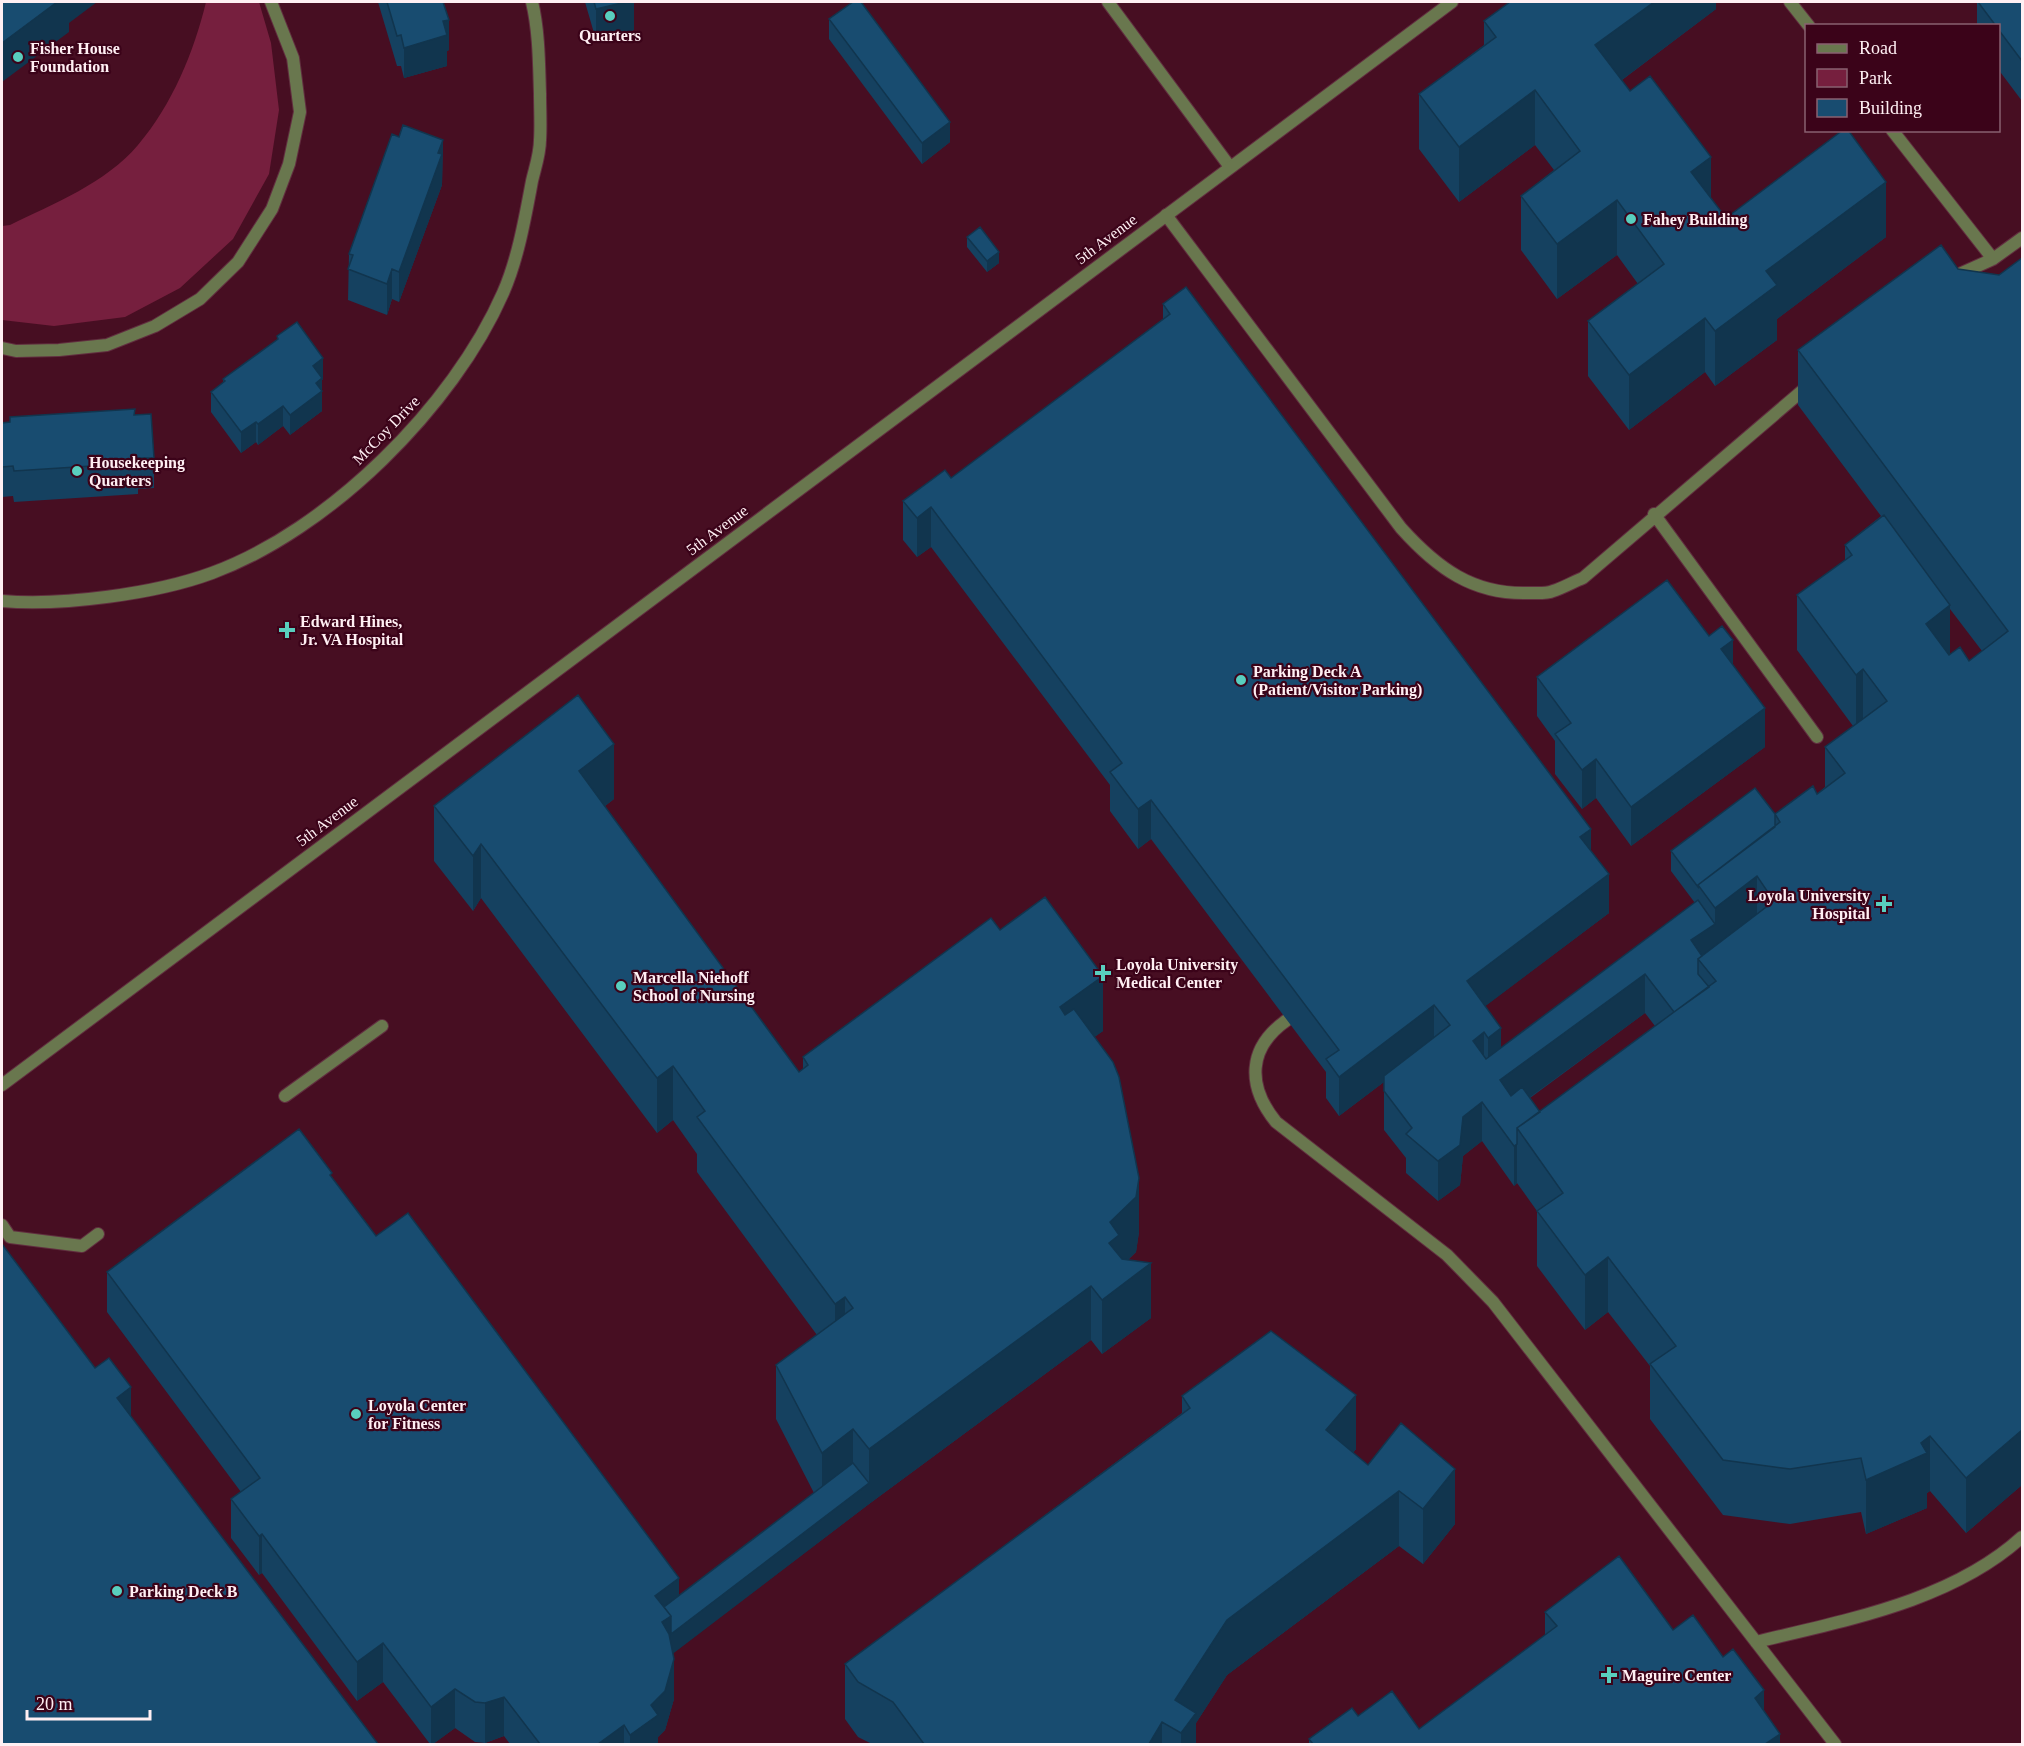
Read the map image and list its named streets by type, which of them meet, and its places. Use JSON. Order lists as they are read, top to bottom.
{
  "streets": {
    "street": ["5th Avenue", "McCoy Drive"]
  },
  "places": {
    "other": [
      "Quarters",
      "Fisher House Foundation",
      "Fahey Building",
      "Housekeeping Quarters",
      "Parking Deck A (Patient/Visitor Parking)",
      "Marcella Niehoff School of Nursing",
      "Loyola Center for Fitness",
      "Parking Deck B"
    ],
    "health": [
      "Edward Hines, Jr. VA Hospital",
      "Loyola University Hospital",
      "Loyola University Medical Center",
      "Maguire Center"
    ]
  },
  "legend": ["Road", "Park", "Building"],
  "scale_bar": "20 m"
}
